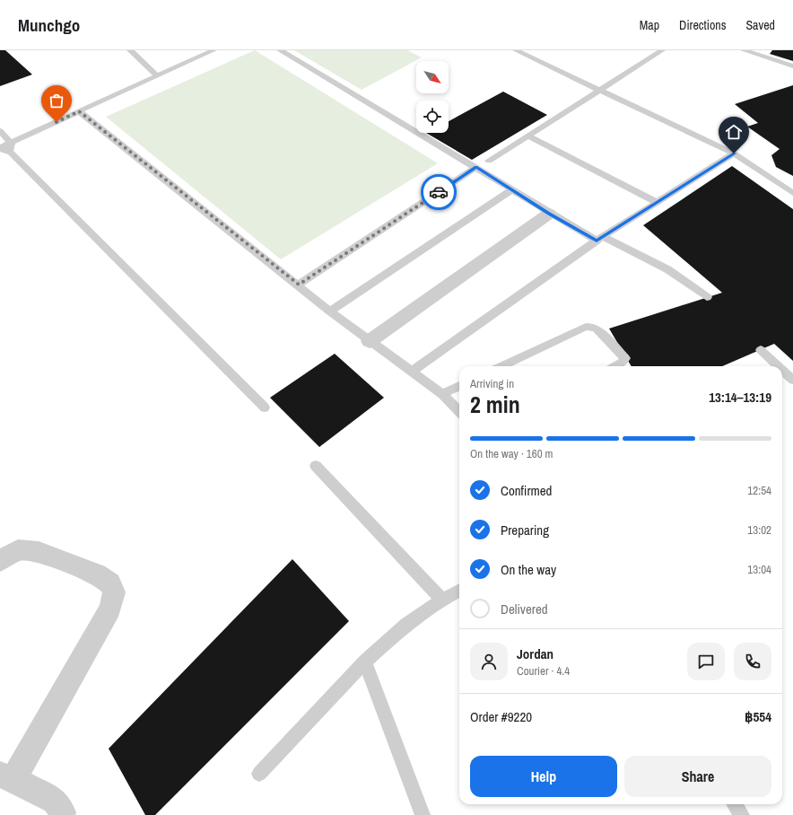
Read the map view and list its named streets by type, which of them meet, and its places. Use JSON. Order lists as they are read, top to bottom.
{
  "north": "bottom right",
  "page": {
    "header": "Munchgo",
    "nav": ["Map", "Directions", "Saved"],
    "heading": ["2 min", "Arriving in", "13:14–13:19"],
    "panel": [
      "Jordan",
      "Courier · 4.4",
      "Order #9220",
      "฿554"
    ],
    "bar": "On the way · 160 m",
    "list": [
      ["Confirmed", "12:54"],
      ["Preparing", "13:02"],
      ["On the way", "13:04"],
      "Delivered"
    ],
    "buttons": ["Help", "Share"]
  }
}
